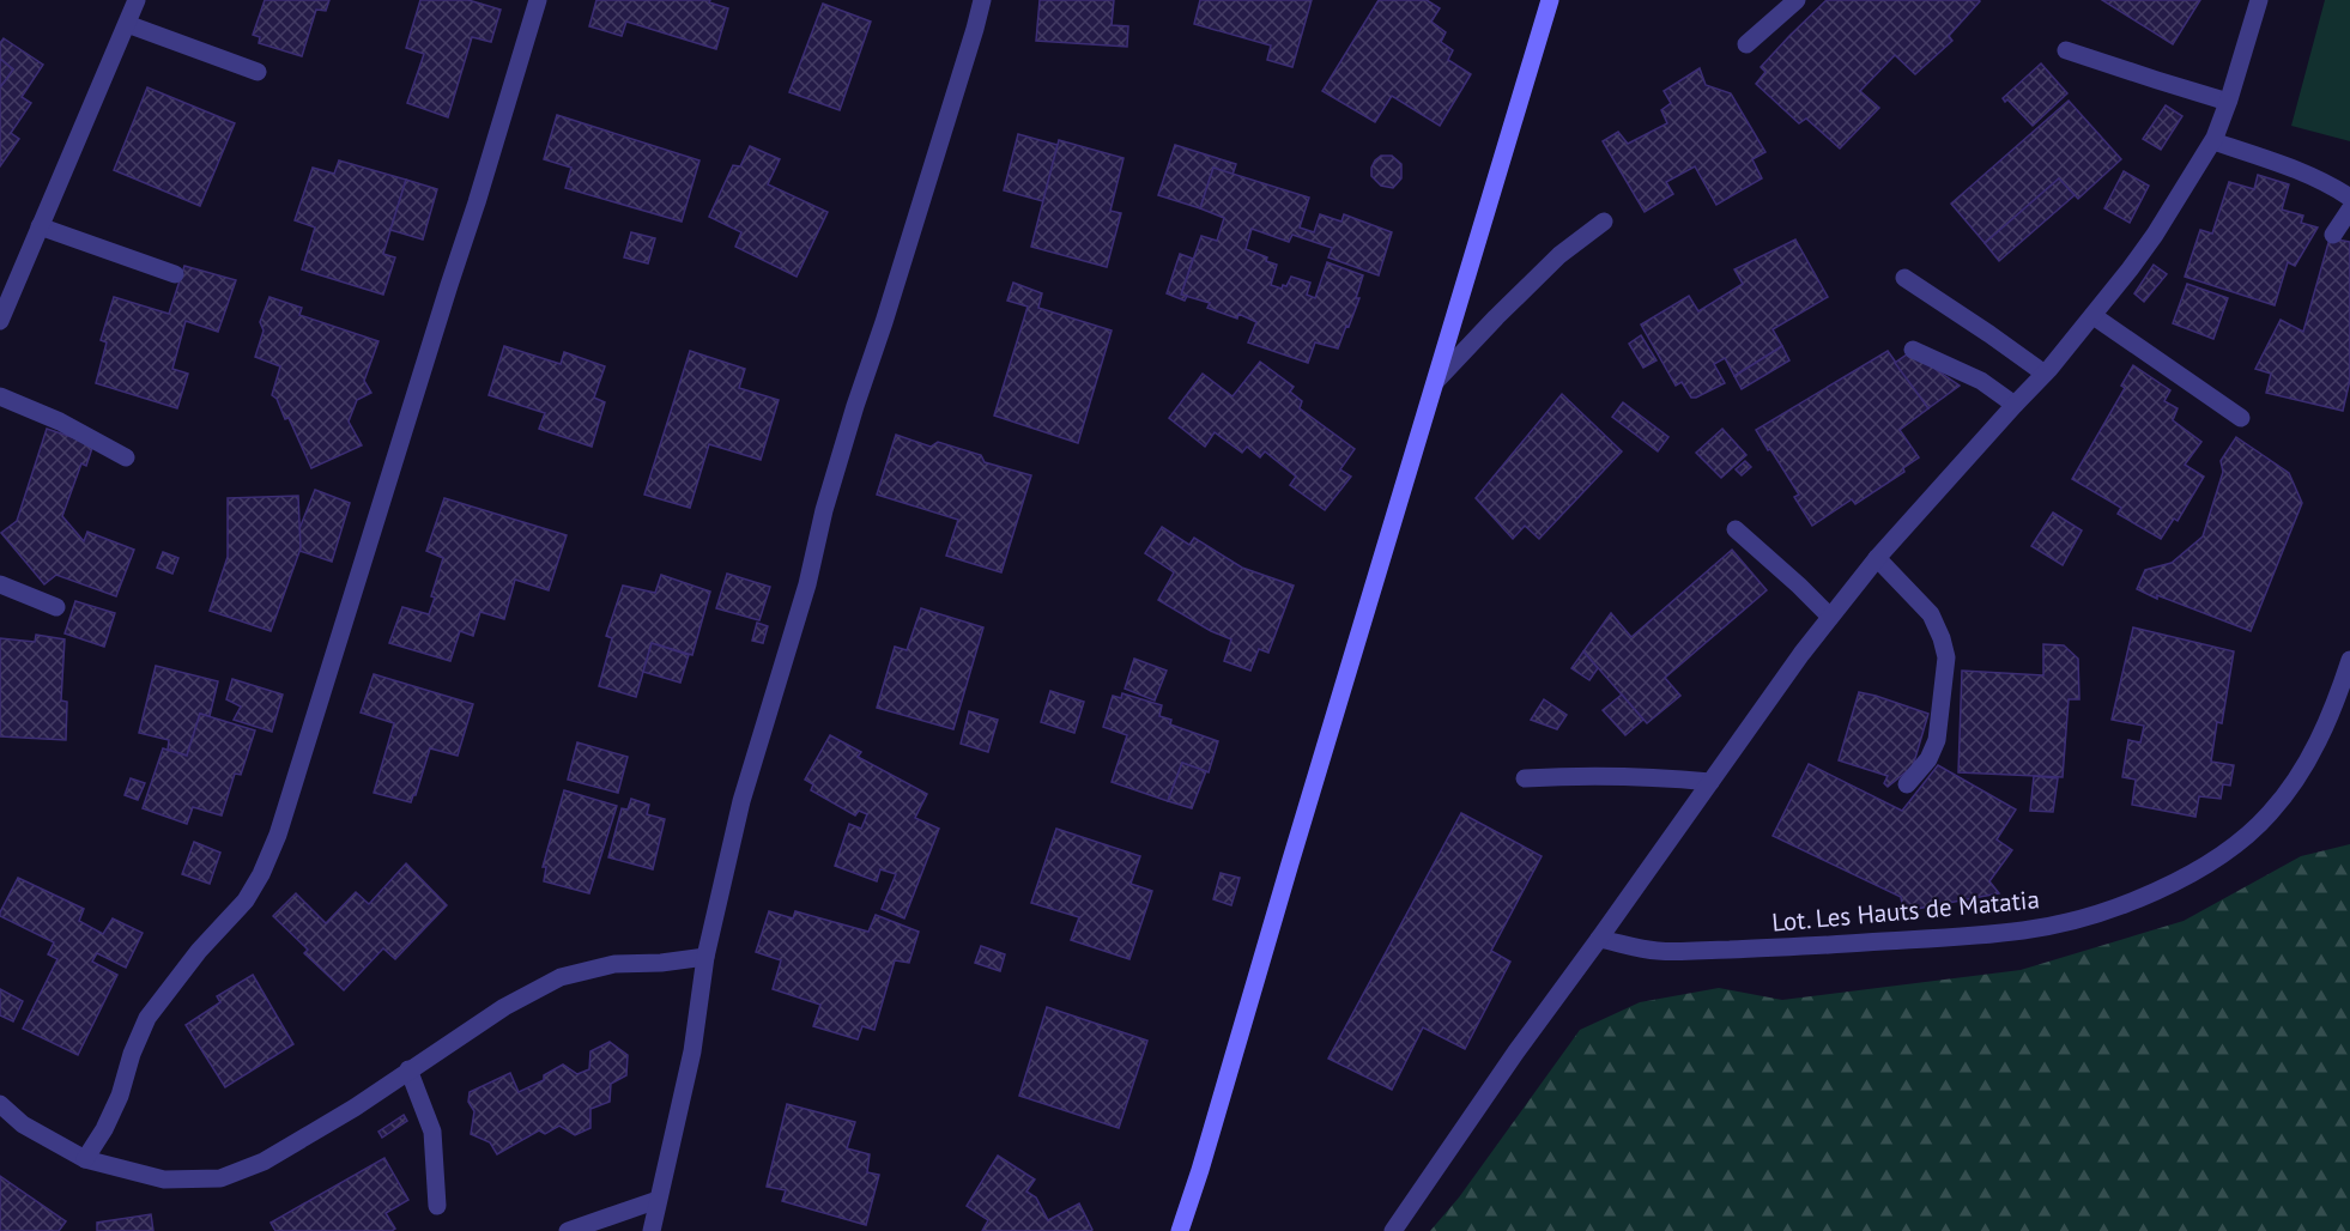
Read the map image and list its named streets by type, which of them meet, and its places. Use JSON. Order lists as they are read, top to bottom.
{
  "streets": {
    "street": ["Lot. Les Hauts de Matatia"]
  }
}
